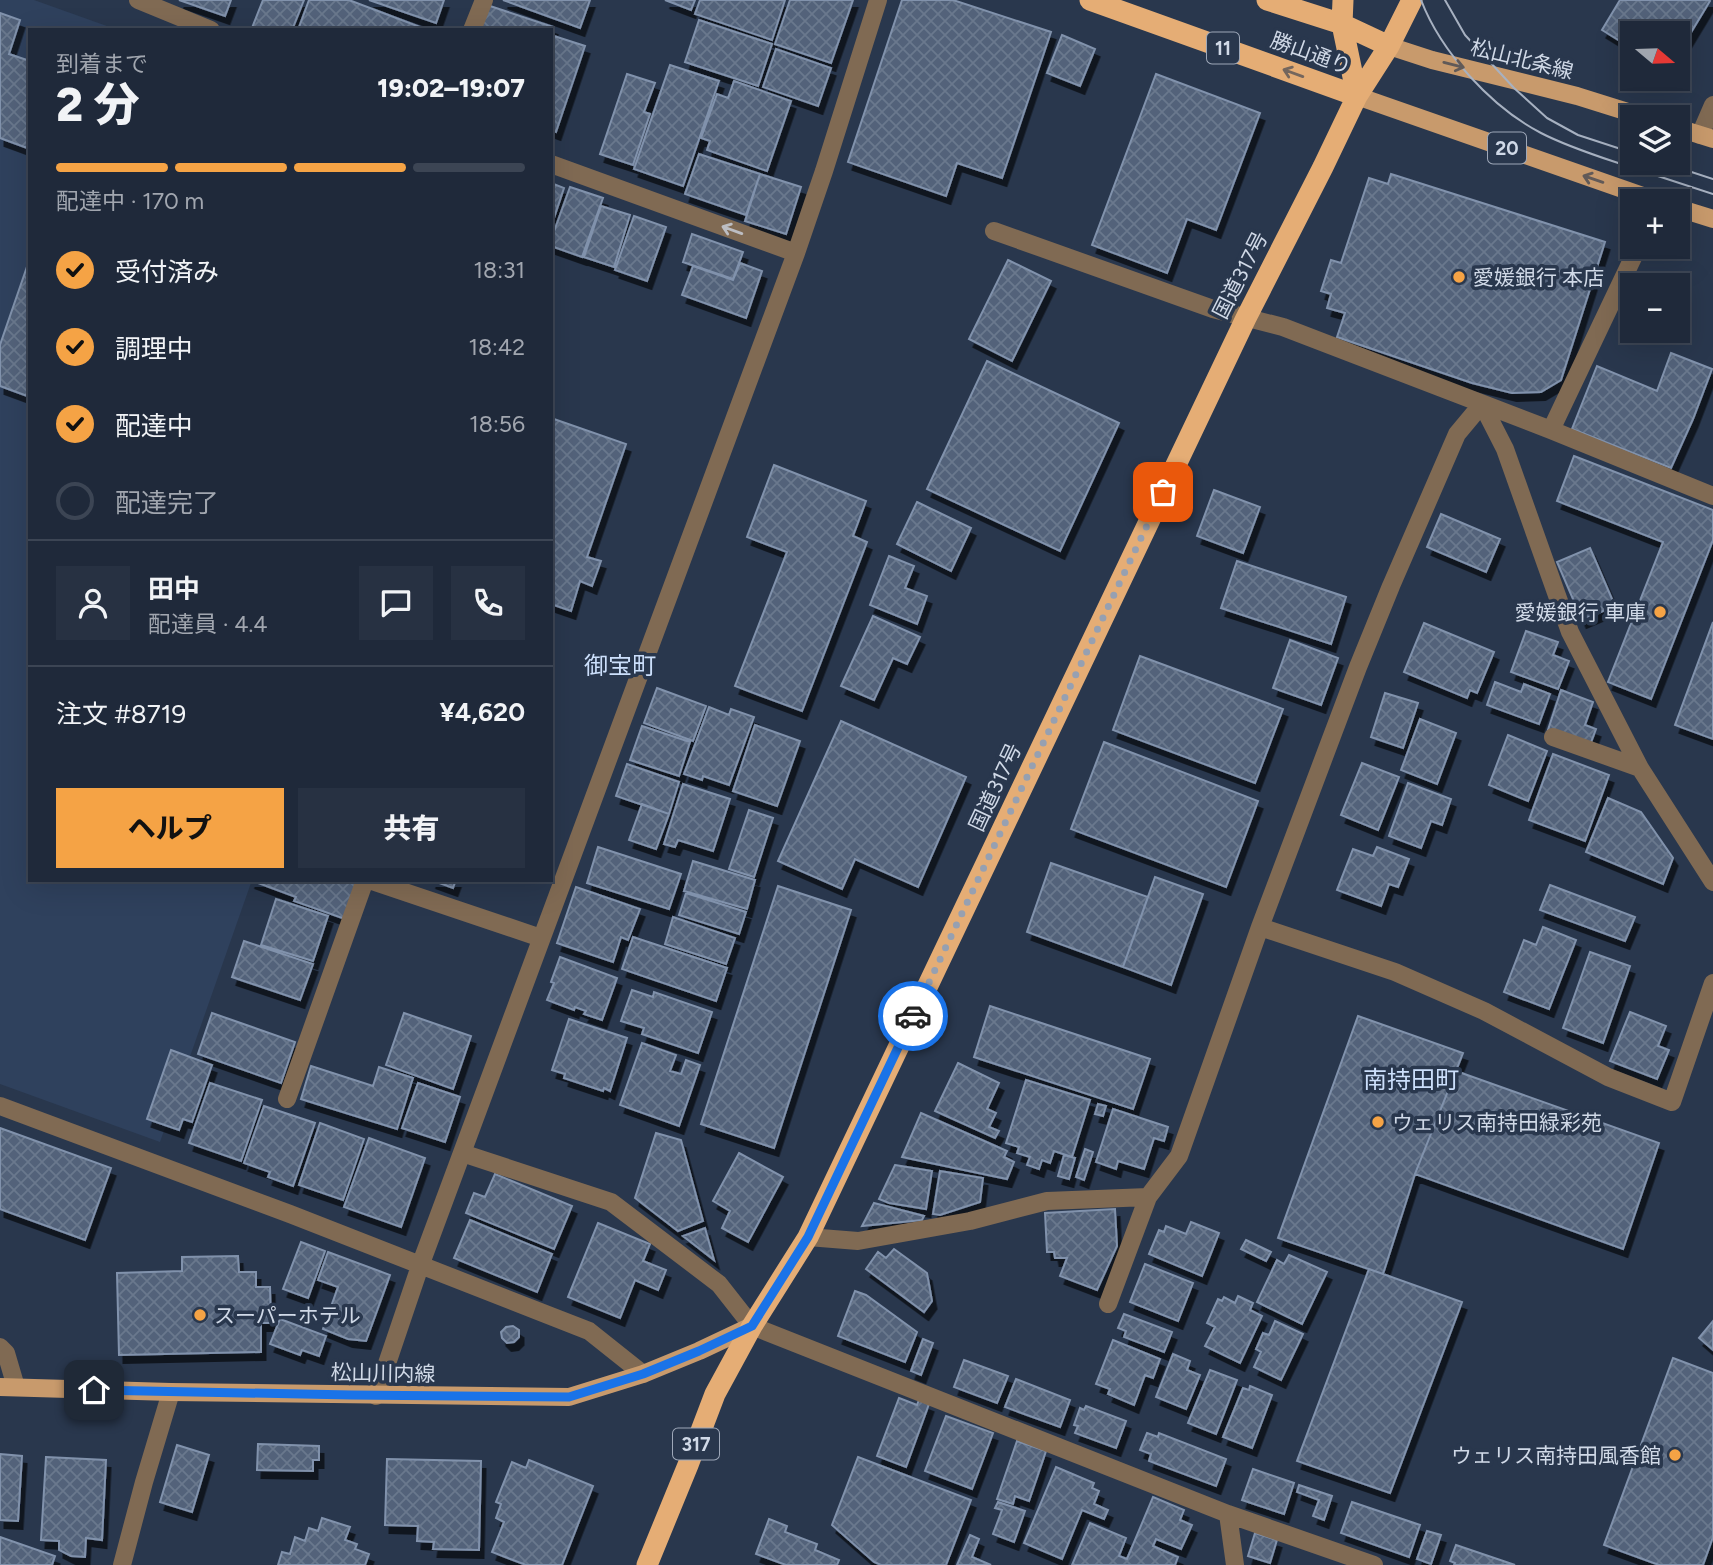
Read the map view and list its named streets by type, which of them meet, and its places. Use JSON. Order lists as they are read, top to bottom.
{
  "streets": {
    "highway": [
      "11",
      "勝山通り",
      "国道317号",
      "317"
    ],
    "main road": ["松山北条線", "20", "松山川内線"]
  },
  "crossings": [
    ["勝山通り", "松山北条線"],
    ["勝山通り", "20"],
    ["勝山通り", "国道317号"],
    ["松山北条線", "国道317号"],
    ["20", "国道317号"],
    ["国道317号", "松山川内線"]
  ],
  "districts": ["御宝町", "南持田町"],
  "places": [
    "愛媛銀行 本店",
    "愛媛銀行 車庫",
    "ウェリス南持田緑彩苑",
    "スーパーホテル",
    "ウェリス南持田風香館"
  ],
  "north": "right",
  "page": {
    "map_buttons": ["+", "−"],
    "heading": ["2 分", "到着まで", "19:02–19:07"],
    "panel": [
      "田中",
      "配達員 · 4.4",
      "注文 #8719",
      "¥4,620"
    ],
    "bar": "配達中 · 170 m",
    "list": [
      ["受付済み", "18:31"],
      ["調理中", "18:42"],
      ["配達中", "18:56"],
      "配達完了"
    ],
    "buttons": ["ヘルプ", "共有"]
  }
}
